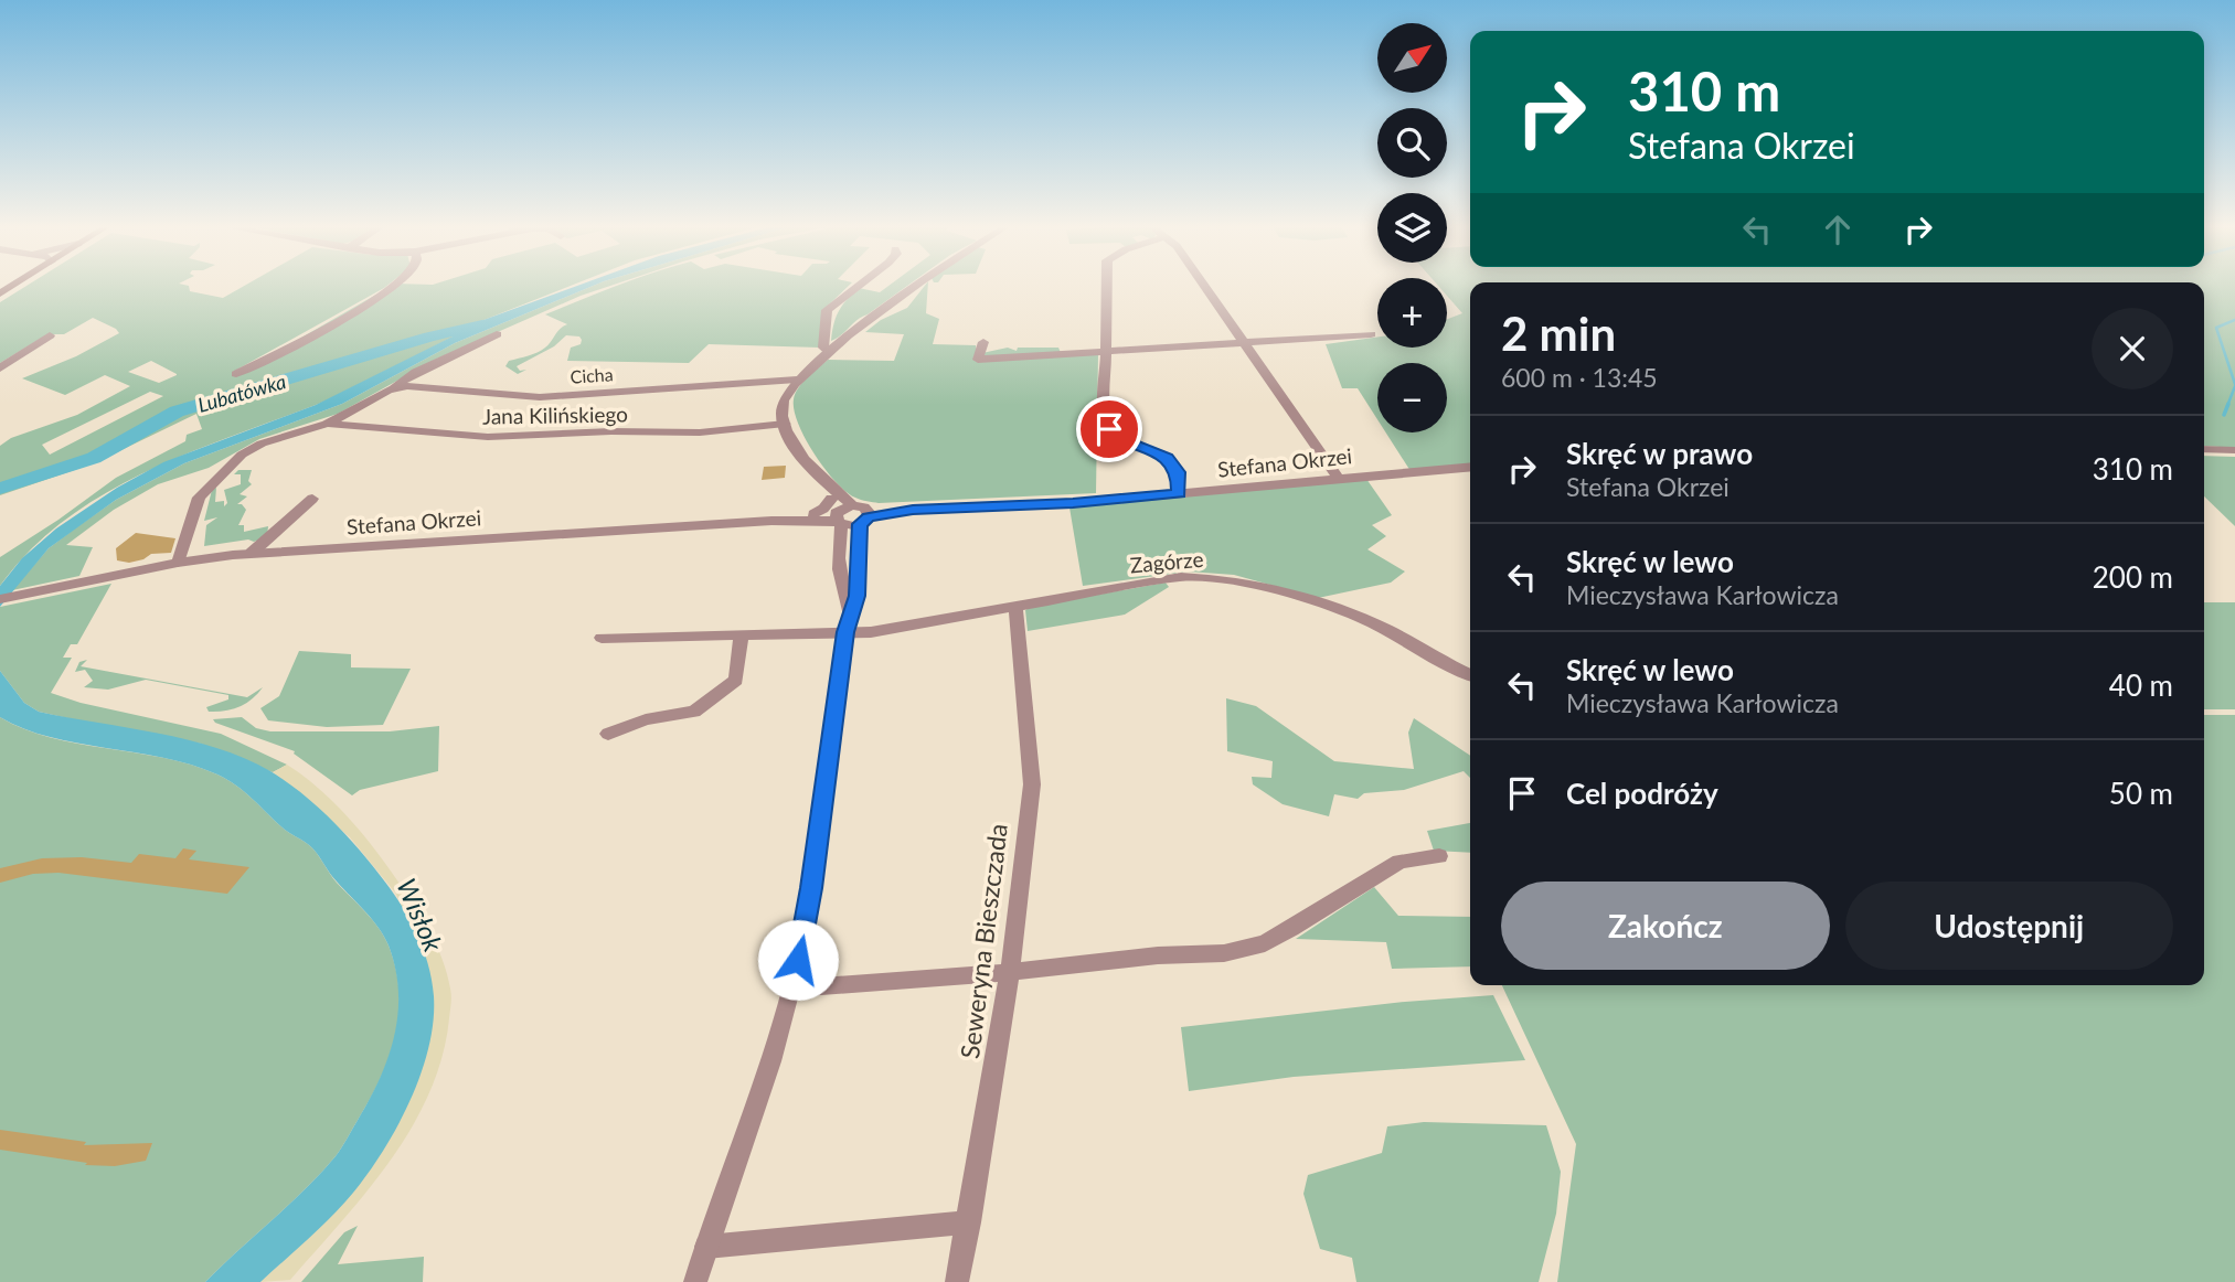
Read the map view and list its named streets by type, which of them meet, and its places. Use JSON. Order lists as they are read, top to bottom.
{
  "streets": {
    "street": [
      "Cicha",
      "Jana Kilińskiego",
      "Stefana Okrzei",
      "Zagórze",
      "Seweryna Bieszczada"
    ]
  },
  "crossings": [
    ["Cicha", "Jana Kilińskiego"],
    ["Cicha", "Stefana Okrzei"],
    ["Zagórze", "Seweryna Bieszczada"]
  ],
  "water": ["Lubatówka", "Wisłok"],
  "north": "top right",
  "page": {
    "map_buttons": ["+", "−"],
    "turn": ["310 m", "Stefana Okrzei"],
    "heading": ["2 min", "600 m · 13:45"],
    "list": [
      {
        "name": "Skręć w prawo",
        "note": "Stefana Okrzei",
        "value": "310 m"
      },
      {
        "name": "Skręć w lewo",
        "note": "Mieczysława Karłowicza",
        "value": "200 m"
      },
      {
        "name": "Skręć w lewo",
        "note": "Mieczysława Karłowicza",
        "value": "40 m"
      },
      {
        "name": "Cel podróży",
        "value": "50 m"
      }
    ],
    "buttons": ["Zakończ", "Udostępnij"]
  }
}
